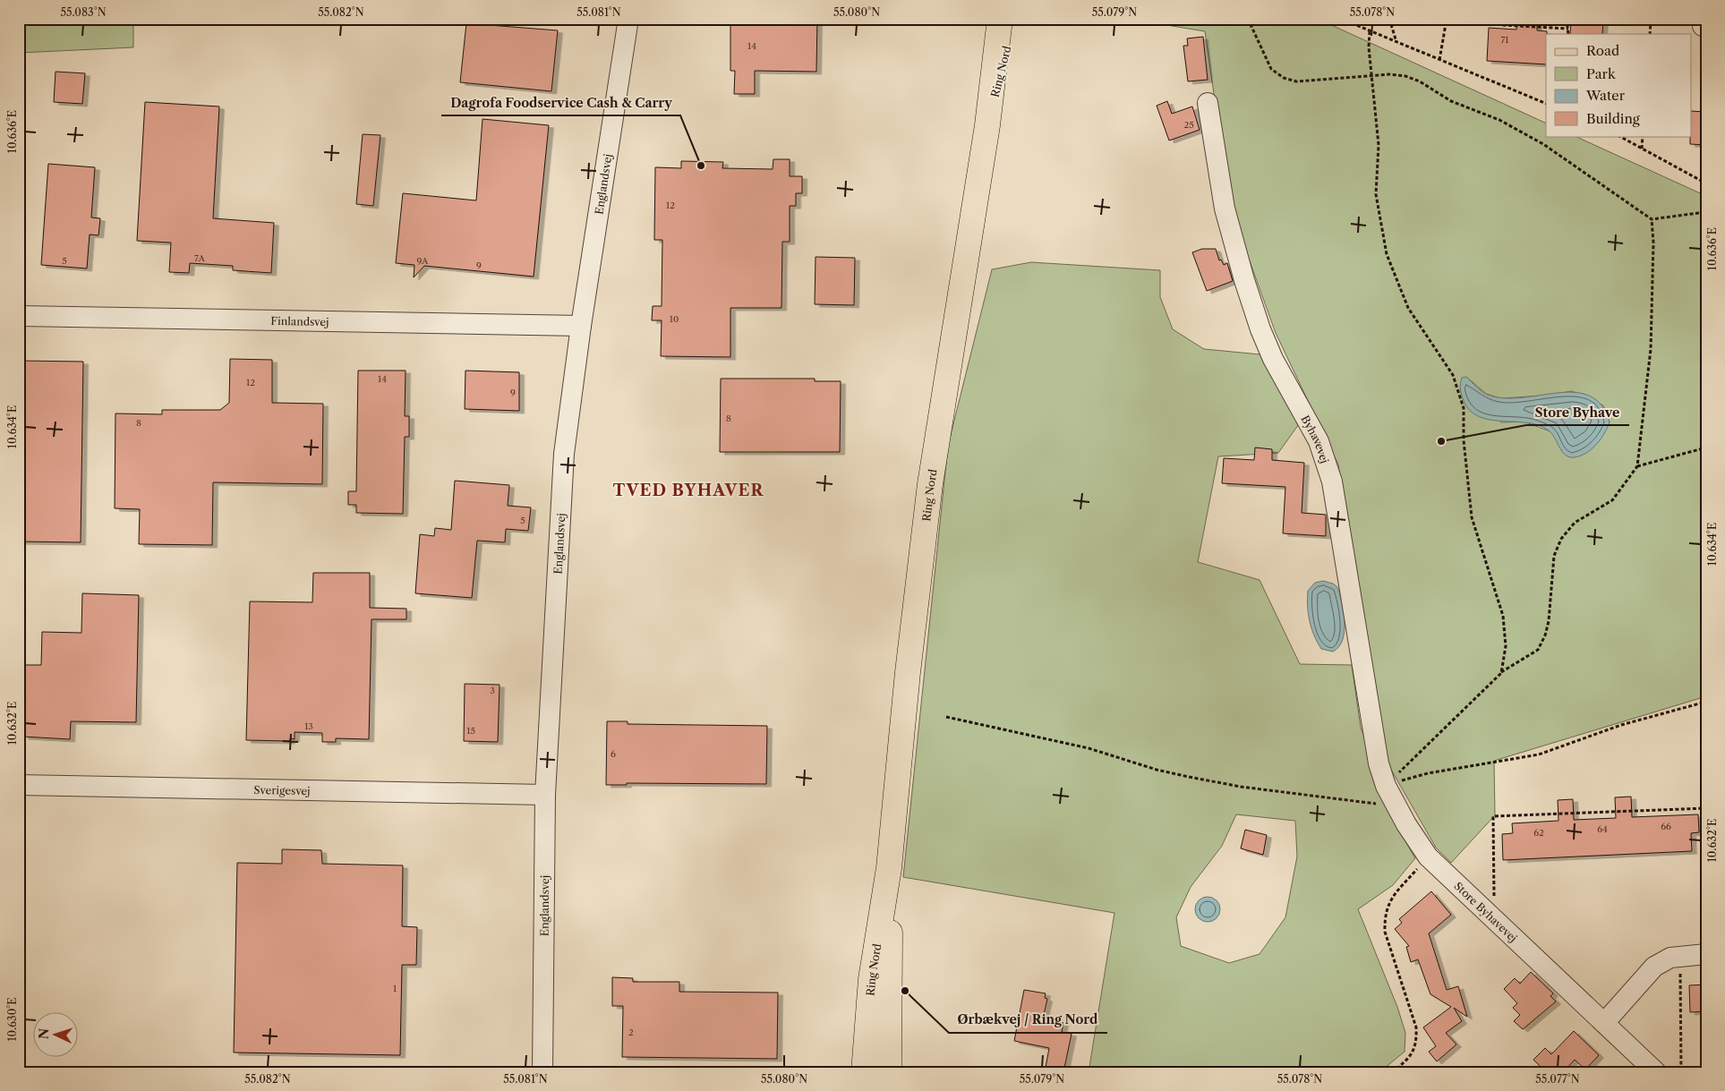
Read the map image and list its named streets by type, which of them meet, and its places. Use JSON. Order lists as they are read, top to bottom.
{
  "streets": {
    "main road": ["Ring Nord"],
    "street": [
      "Englandsvej",
      "Finlandsvej",
      "Byhavevej",
      "Sverigesvej",
      "Store Byhavevej"
    ]
  },
  "crossings": [
    ["Englandsvej", "Finlandsvej"],
    ["Englandsvej", "Sverigesvej"],
    ["Byhavevej", "Store Byhavevej"]
  ],
  "districts": ["TVED BYHAVER"],
  "places": ["Dagrofa Foodservice Cash & Carry", "Store Byhave", "Ørbækvej / Ring Nord"],
  "house_numbers": [
    "71",
    "14",
    "25",
    "12",
    "7A",
    "5",
    "9A",
    "9",
    "10",
    "14",
    "12",
    "9",
    "8",
    "8",
    "5",
    "3",
    "13",
    "15",
    "6",
    "66",
    "64",
    "62",
    "1",
    "2"
  ],
  "legend": [
    "Road",
    "Park",
    "Water",
    "Building"
  ],
  "north": "left",
  "coordinates": [
    "55.083°N",
    "55.082°N",
    "55.081°N",
    "55.080°N",
    "55.079°N",
    "55.078°N",
    "10.636°E",
    "10.634°E",
    "10.632°E",
    "10.630°E",
    "55.077°N"
  ]
}
